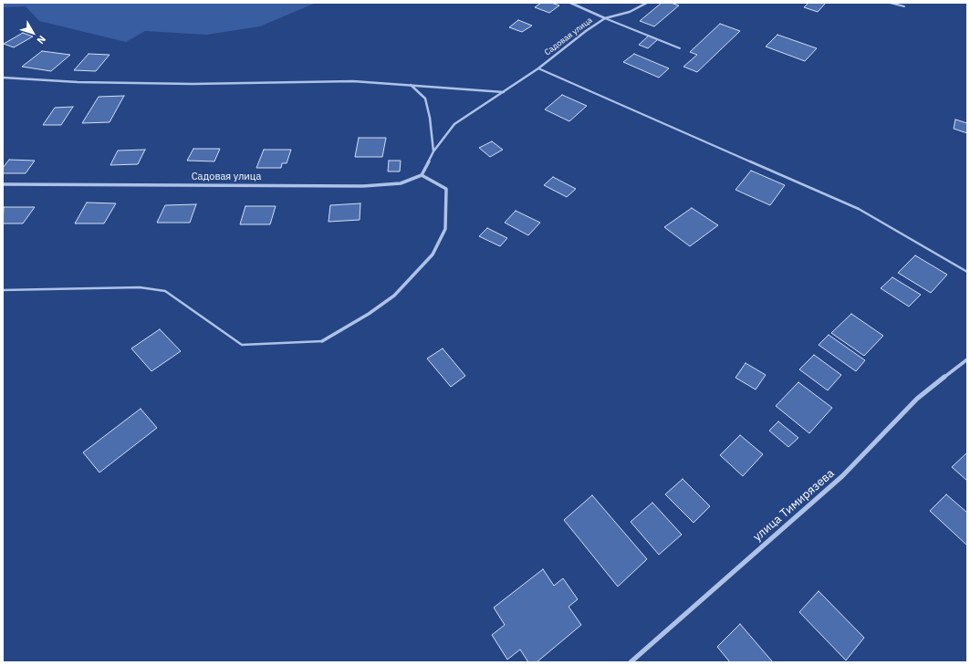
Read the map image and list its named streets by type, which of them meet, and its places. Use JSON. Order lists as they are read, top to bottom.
{
  "streets": {
    "street": ["Садовая улица", "улица Тимирязева"]
  },
  "north": "bottom right"
}
